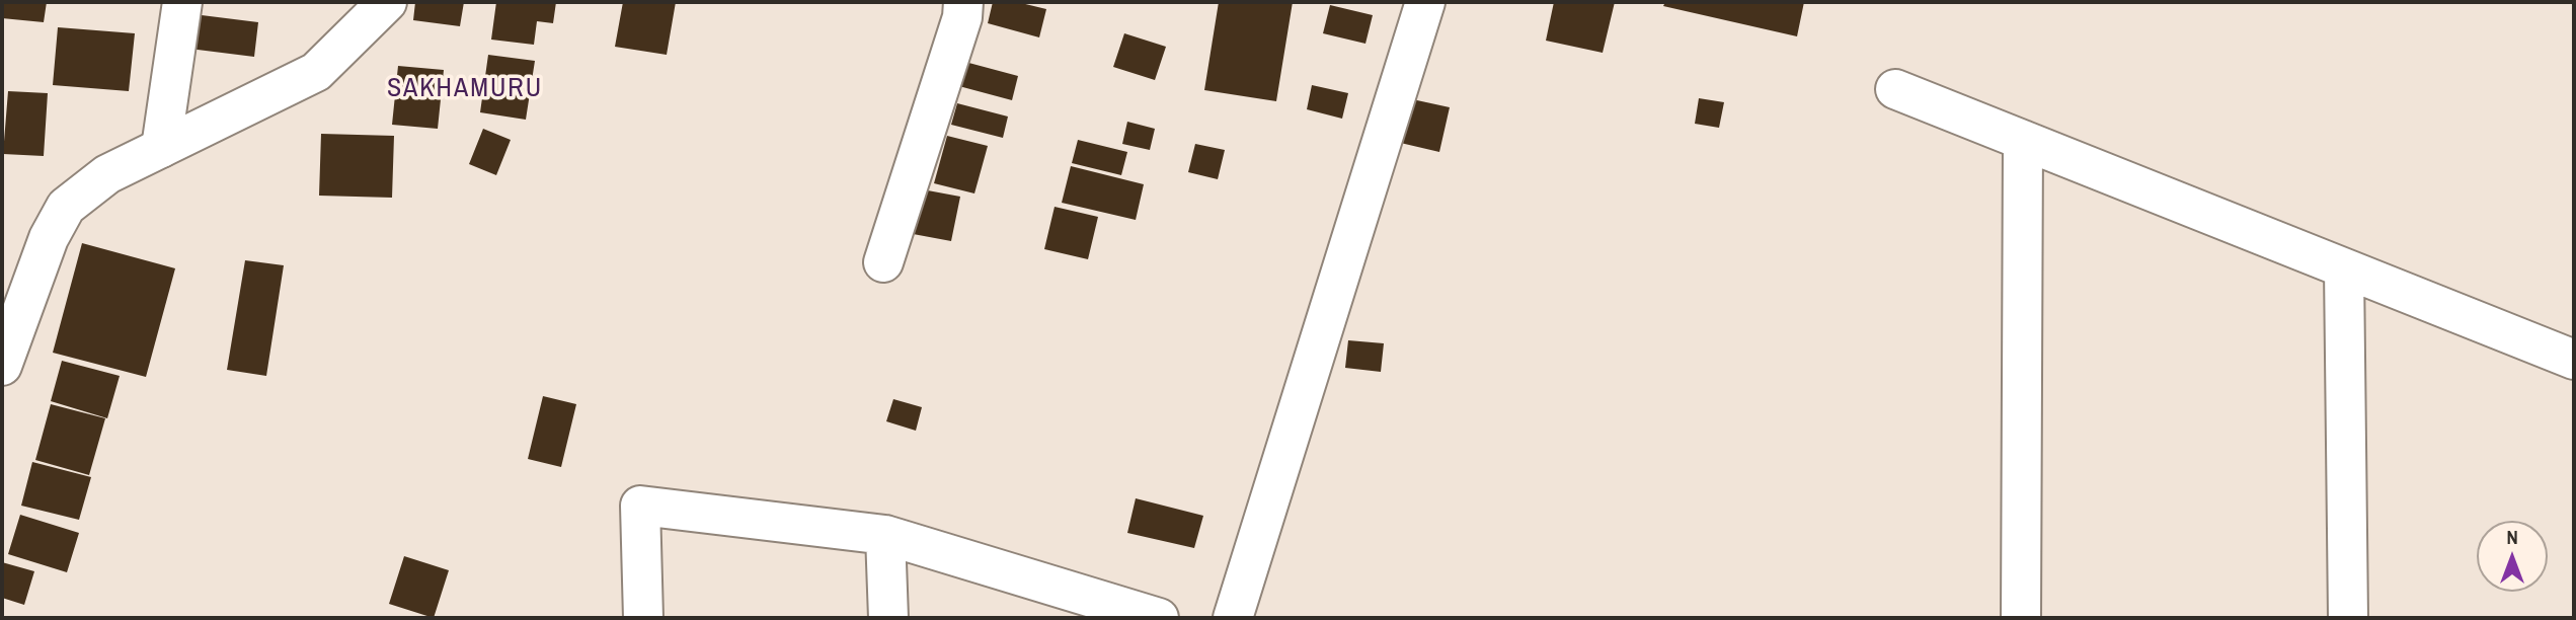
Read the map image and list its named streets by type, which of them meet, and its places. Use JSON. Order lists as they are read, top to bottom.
{
  "districts": ["SAKHAMURU"],
  "north": "top"
}
